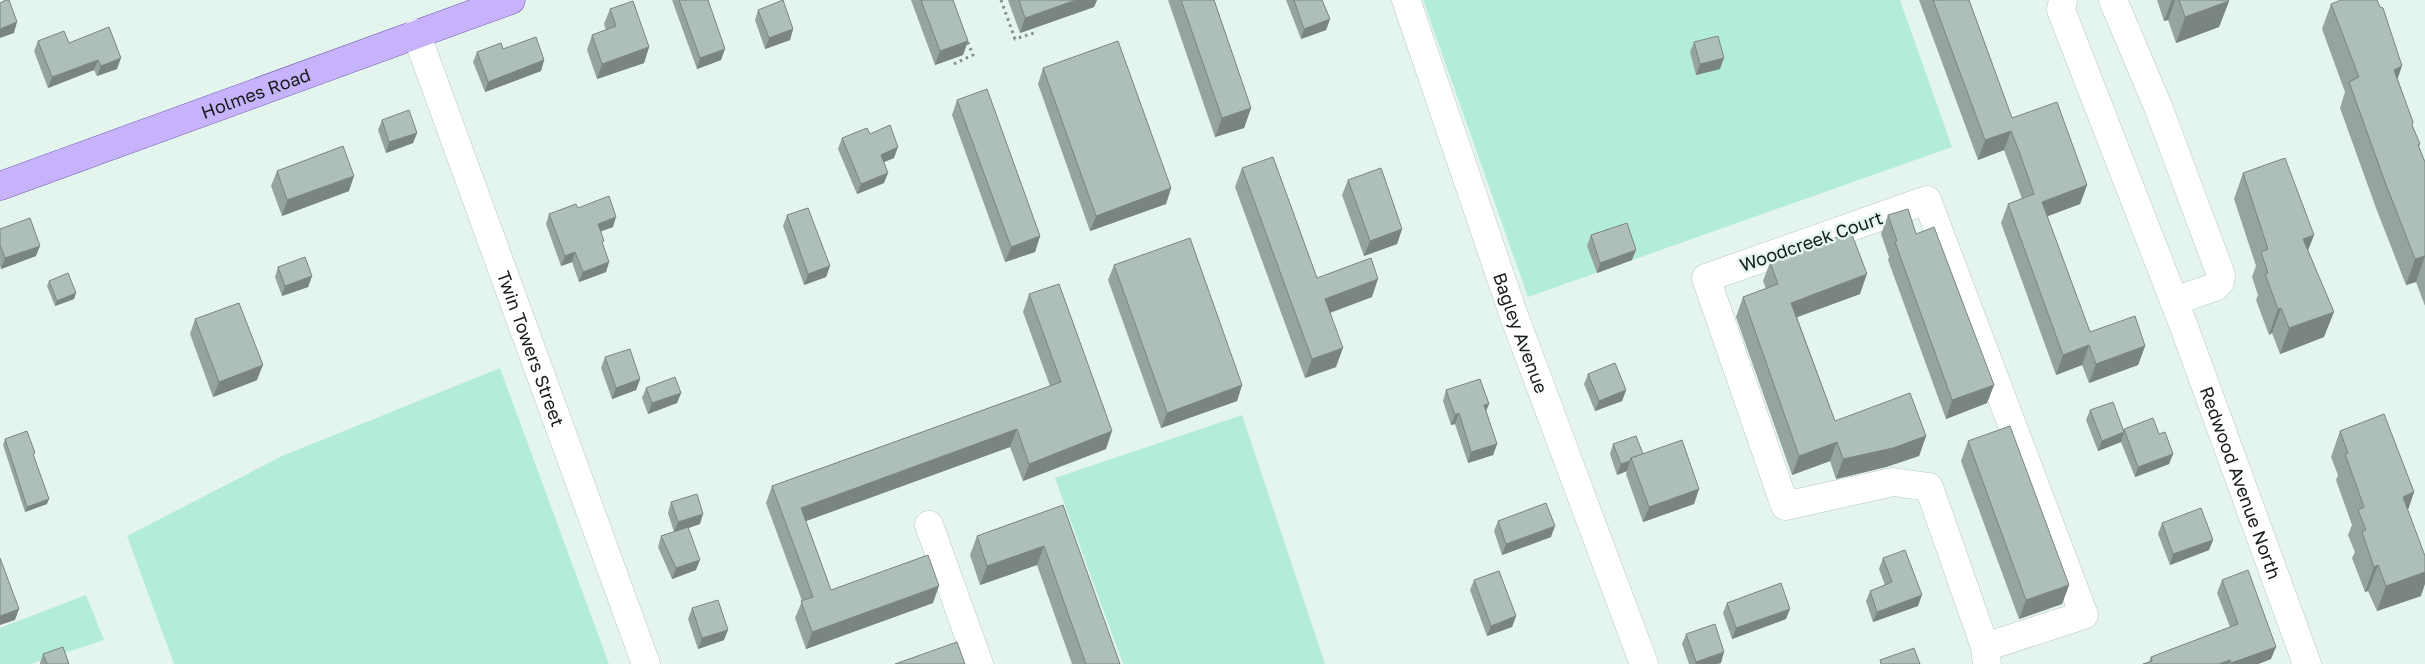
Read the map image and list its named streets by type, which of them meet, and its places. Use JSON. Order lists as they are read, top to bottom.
{
  "streets": {
    "main road": ["Holmes Road"],
    "street": [
      "Woodcreek Court",
      "Bagley Avenue",
      "Twin Towers Street",
      "Redwood Avenue North"
    ]
  },
  "crossings": [
    ["Holmes Road", "Twin Towers Street"]
  ]
}
